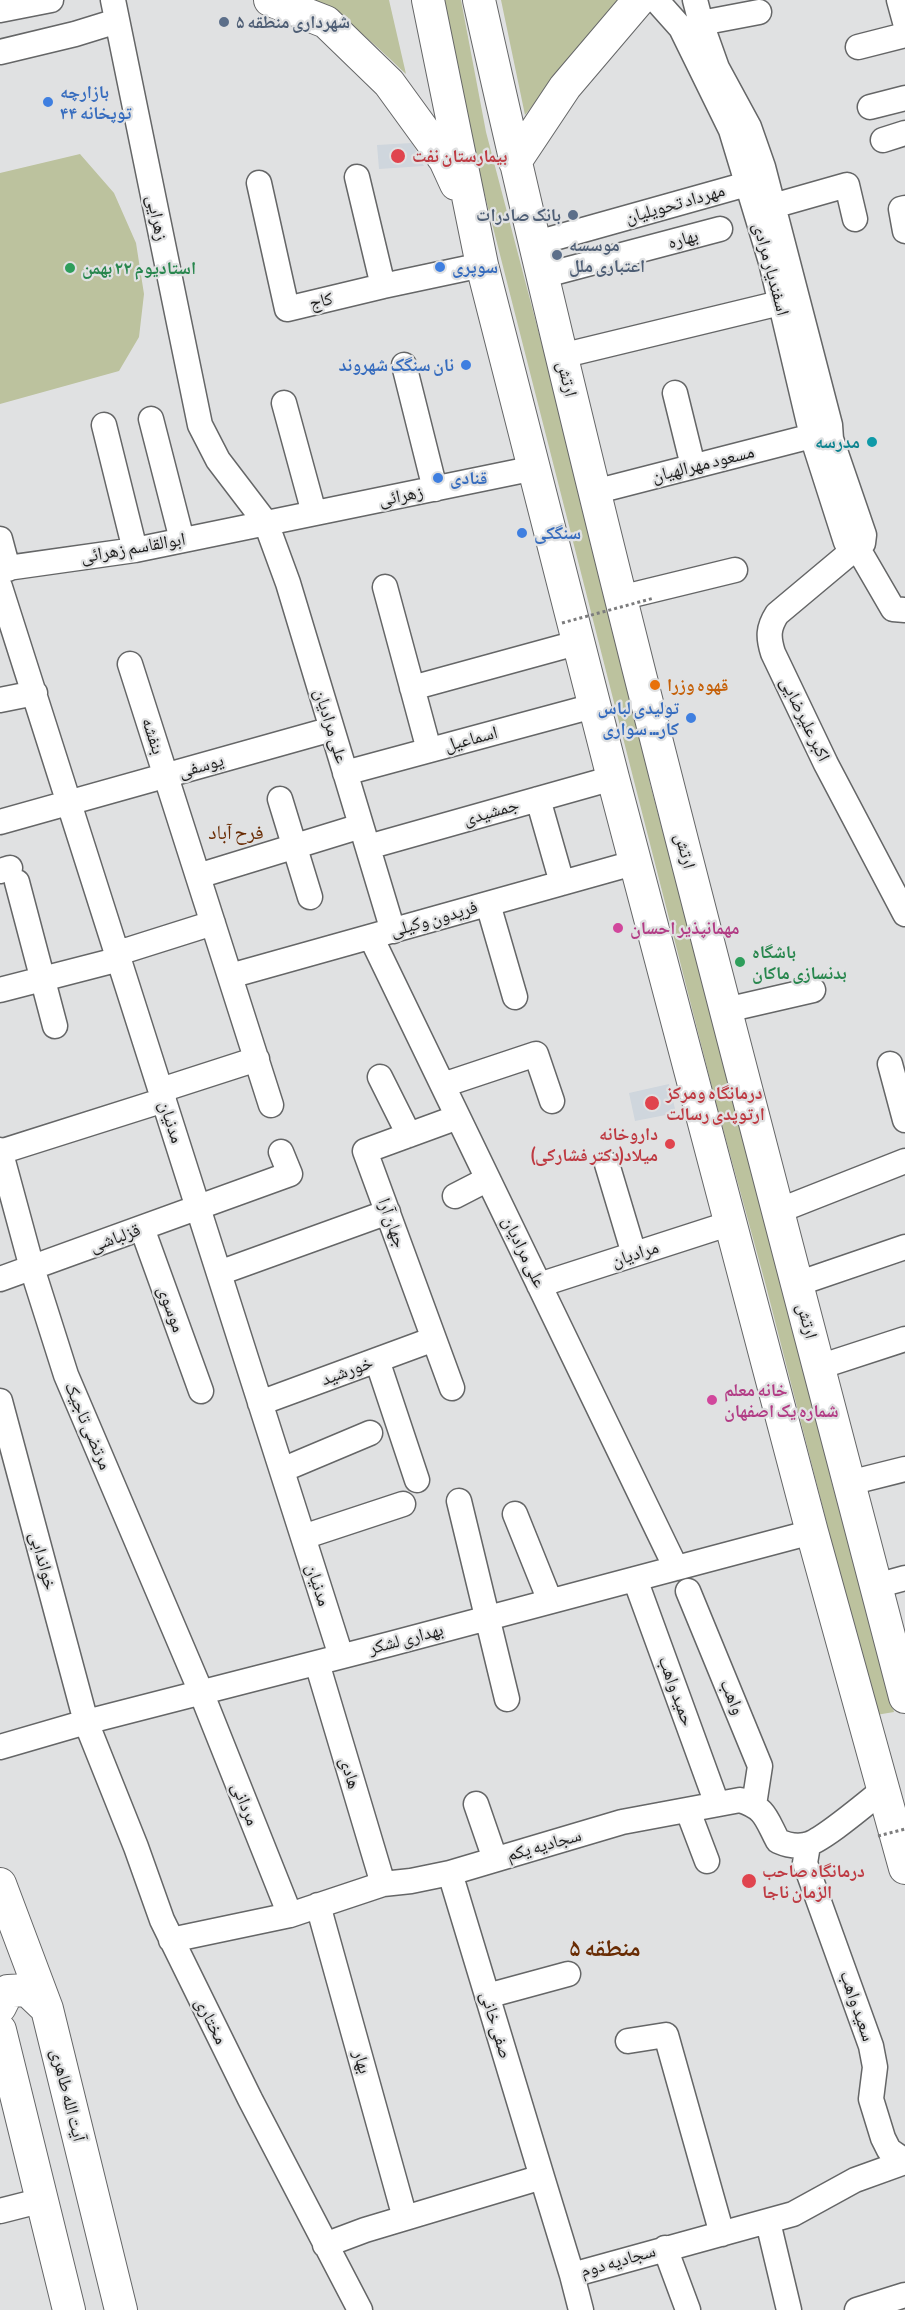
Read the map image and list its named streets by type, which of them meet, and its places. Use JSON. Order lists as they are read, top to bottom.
{
  "streets": {
    "main road": ["ارتش", "آیت الله طاهری"],
    "street": [
      "مهرداد تحویلیان",
      "زهرایی",
      "بهاره",
      "اسفندیار مرادی",
      "کاج",
      "مسعود مهرالهیان",
      "زهرائی",
      "ابوالقاسم زهرائی",
      "اکبر علیرضایی",
      "علی مرادیان",
      "بنفشه",
      "اسماعیل",
      "یوسفی",
      "جمشیدی",
      "فریدون وکیلی",
      "مدنیان",
      "جهان آرا",
      "قزلباشی",
      "مرادیان",
      "موسوی",
      "خورشید",
      "مرتضی تاجیک",
      "خواندابی",
      "بهداری لشکر",
      "حمید واهب",
      "واهب",
      "هادی",
      "مردانی",
      "سجادیه یکم",
      "سعید واهب",
      "مختاری",
      "صفی خانی",
      "بهار",
      "سجادیه دوم"
    ]
  },
  "crossings": [
    ["مهرداد تحویلیان", "اسفندیار مرادی"],
    ["مهرداد تحویلیان", "ارتش"],
    ["زهرایی", "زهرائی"],
    ["زهرایی", "ابوالقاسم زهرائی"],
    ["زهرایی", "علی مرادیان"],
    ["بهاره", "ارتش"],
    ["اسفندیار مرادی", "مسعود مهرالهیان"],
    ["اسفندیار مرادی", "اکبر علیرضایی"],
    ["ارتش", "مسعود مهرالهیان"],
    ["زهرائی", "ابوالقاسم زهرائی"],
    ["زهرائی", "علی مرادیان"],
    ["ابوالقاسم زهرائی", "علی مرادیان"],
    ["ابوالقاسم زهرائی", "مدنیان"],
    ["علی مرادیان", "اسماعیل"],
    ["علی مرادیان", "یوسفی"],
    ["علی مرادیان", "جمشیدی"],
    ["علی مرادیان", "فریدون وکیلی"],
    ["علی مرادیان", "جهان آرا"],
    ["علی مرادیان", "مرادیان"],
    ["علی مرادیان", "بهداری لشکر"],
    ["بنفشه", "یوسفی"],
    ["بنفشه", "جمشیدی"],
    ["بنفشه", "فریدون وکیلی"],
    ["یوسفی", "مدنیان"],
    ["مدنیان", "قزلباشی"],
    ["مدنیان", "خورشید"],
    ["مدنیان", "بهداری لشکر"],
    ["جهان آرا", "خورشید"],
    ["قزلباشی", "موسوی"],
    ["قزلباشی", "مرتضی تاجیک"],
    ["مرتضی تاجیک", "بهداری لشکر"],
    ["مرتضی تاجیک", "مردانی"],
    ["خواندابی", "بهداری لشکر"],
    ["خواندابی", "مختاری"],
    ["بهداری لشکر", "حمید واهب"],
    ["بهداری لشکر", "هادی"],
    ["بهداری لشکر", "مردانی"],
    ["بهداری لشکر", "مختاری"],
    ["حمید واهب", "سجادیه یکم"],
    ["واهب", "سجادیه یکم"],
    ["هادی", "سجادیه یکم"],
    ["مردانی", "سجادیه یکم"],
    ["سجادیه یکم", "مختاری"],
    ["سجادیه یکم", "صفی خانی"],
    ["سجادیه یکم", "بهار"],
    ["سعید واهب", "سجادیه دوم"],
    ["صفی خانی", "سجادیه دوم"]
  ],
  "districts": ["فرح آباد", "منطقه ۵"],
  "places": [
    "شهرداری منطقه ۵",
    "بازارچه توپخانه ۴۴",
    "بیمارستان نفت",
    "بانک صادرات",
    "موسسه اعتباری ملل",
    "سوپری",
    "استادیوم ۲۲ بهمن",
    "نان سنگک شهروند",
    "مدرسه",
    "قنادی",
    "سنگکی",
    "قهوه وزرا",
    "تولیدی لباس کار... سواری",
    "مهمانپذیر احسان",
    "باشگاه بدنسازی ماکان",
    "درمانگاه ومرکز ارتوپدی رسالت",
    "داروخانه میلاد(دکتر فشارکی)",
    "خانه معلم شماره یک اصفهان",
    "درمانگاه صاحب الزمان ناجا"
  ]
}
